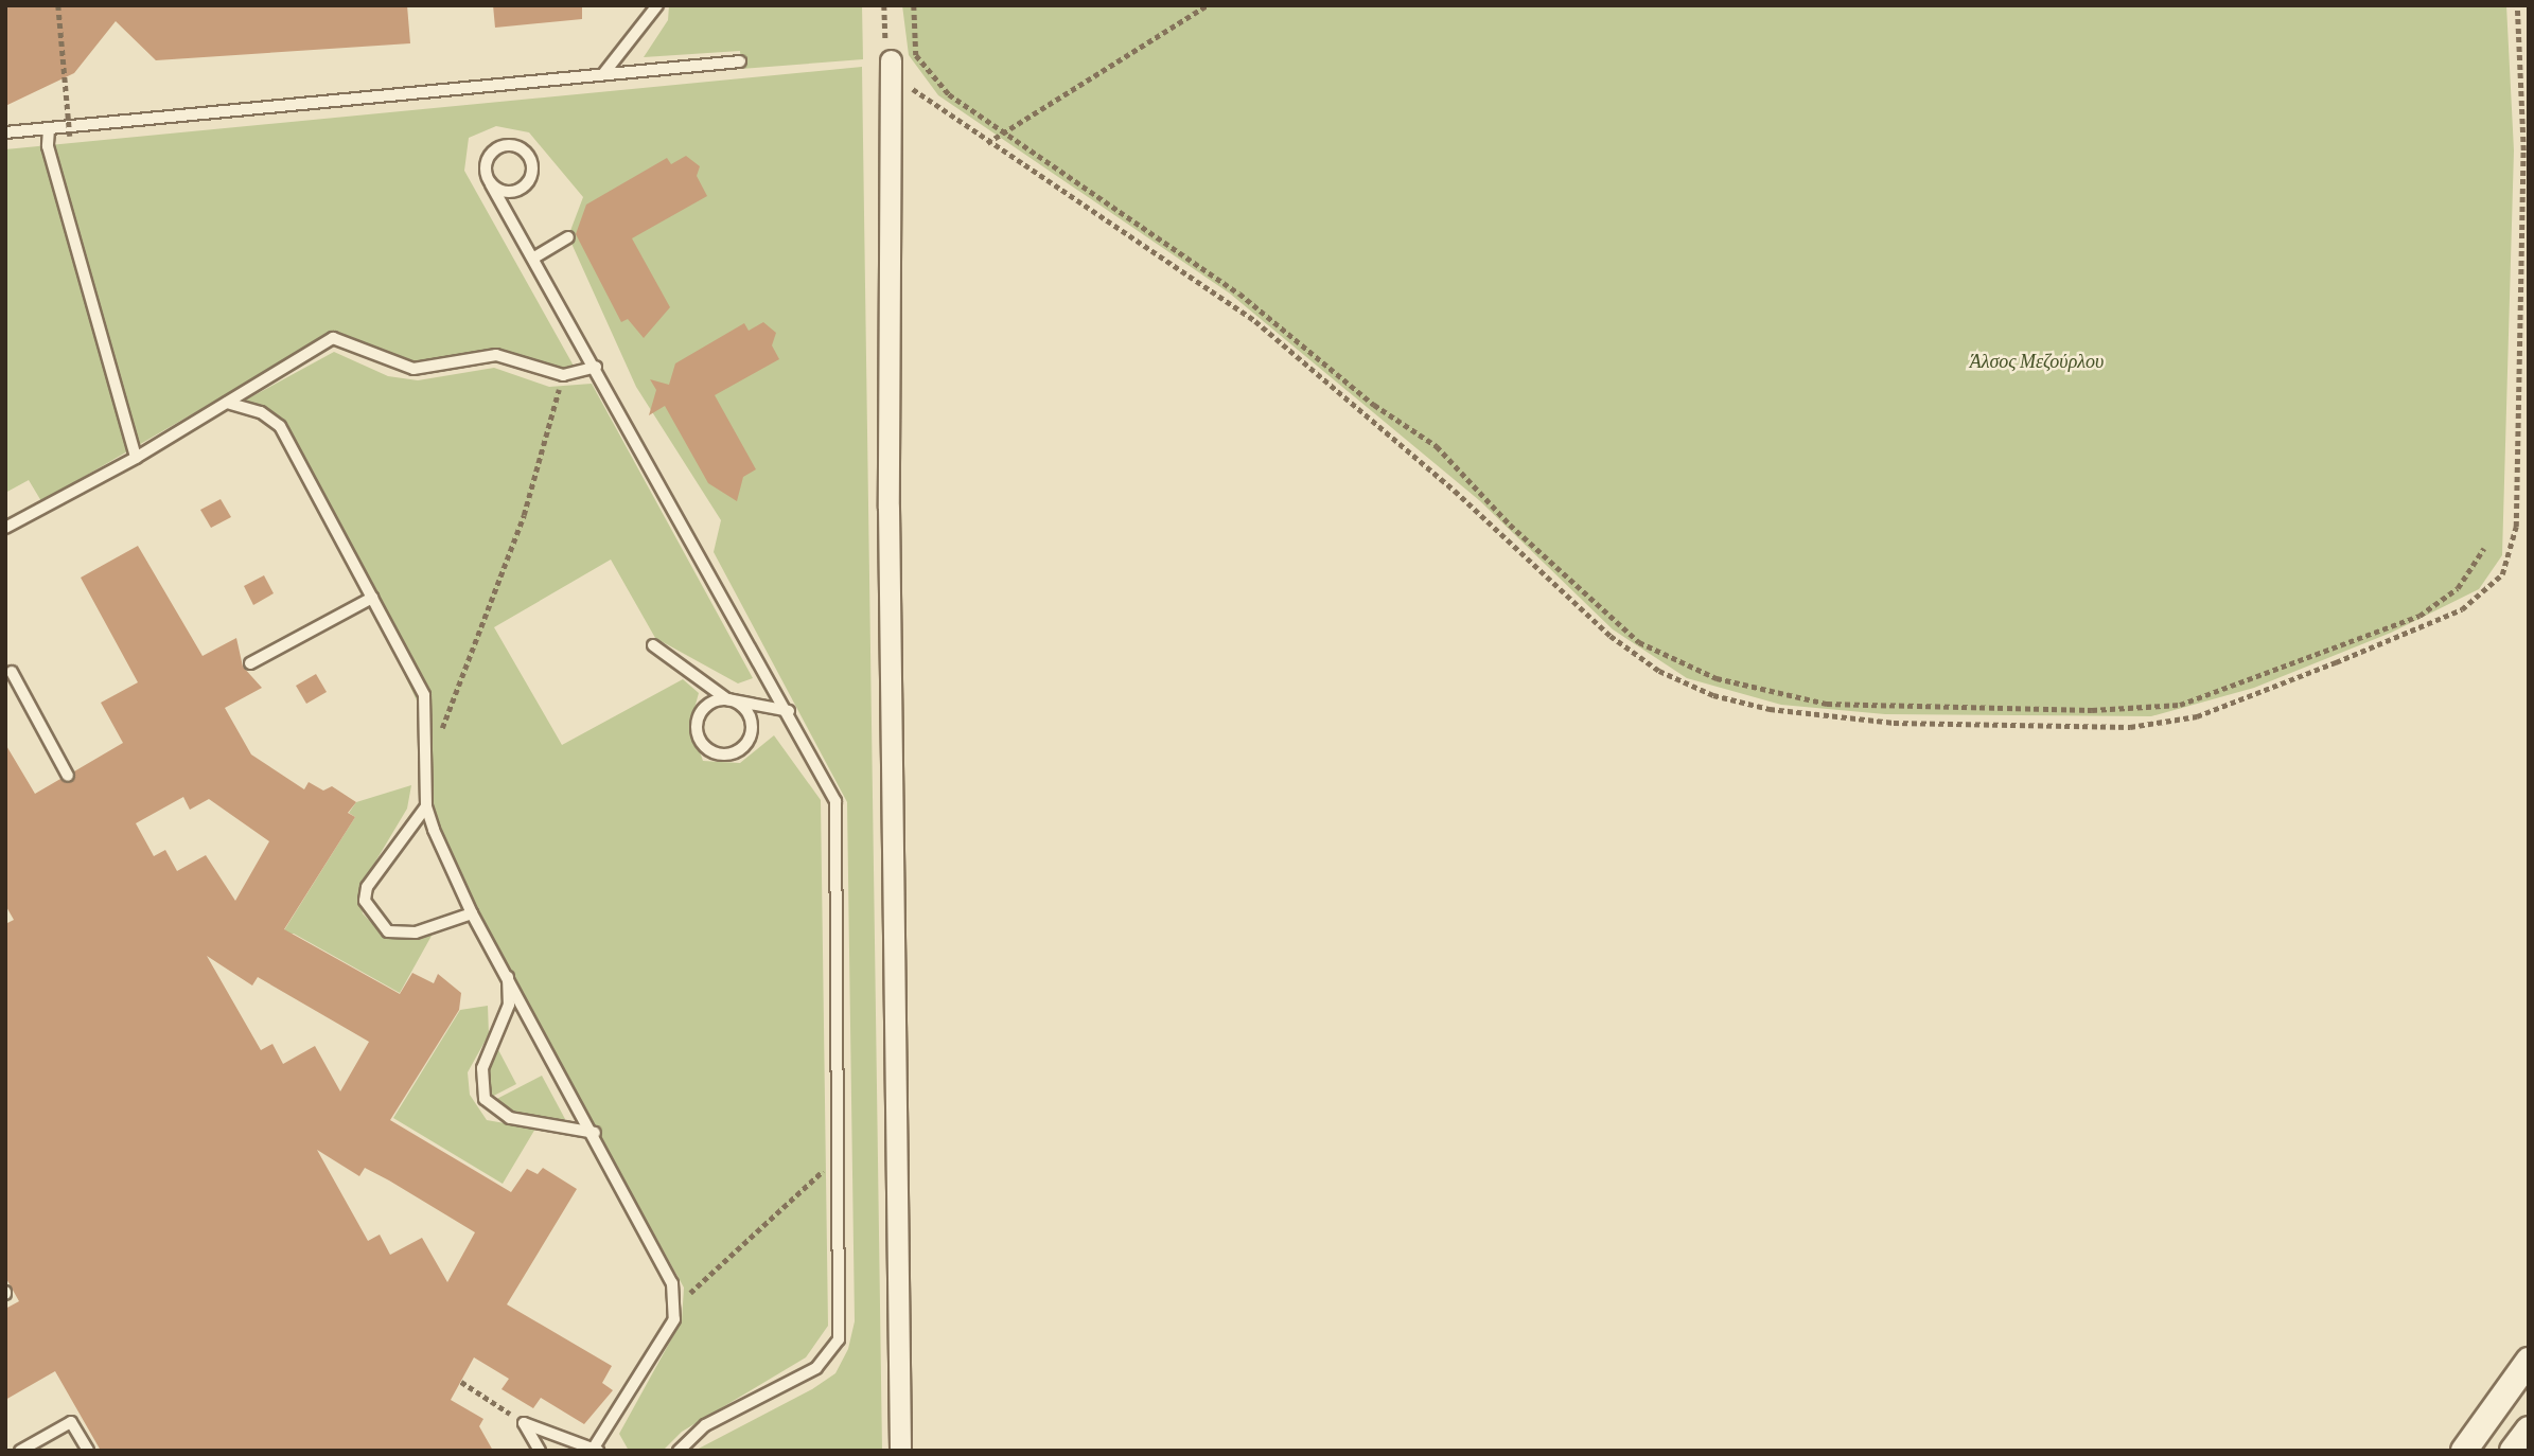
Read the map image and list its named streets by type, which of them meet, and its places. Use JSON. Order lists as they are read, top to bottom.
{
  "parks": ["Άλσος Μεζούρλου"]
}
